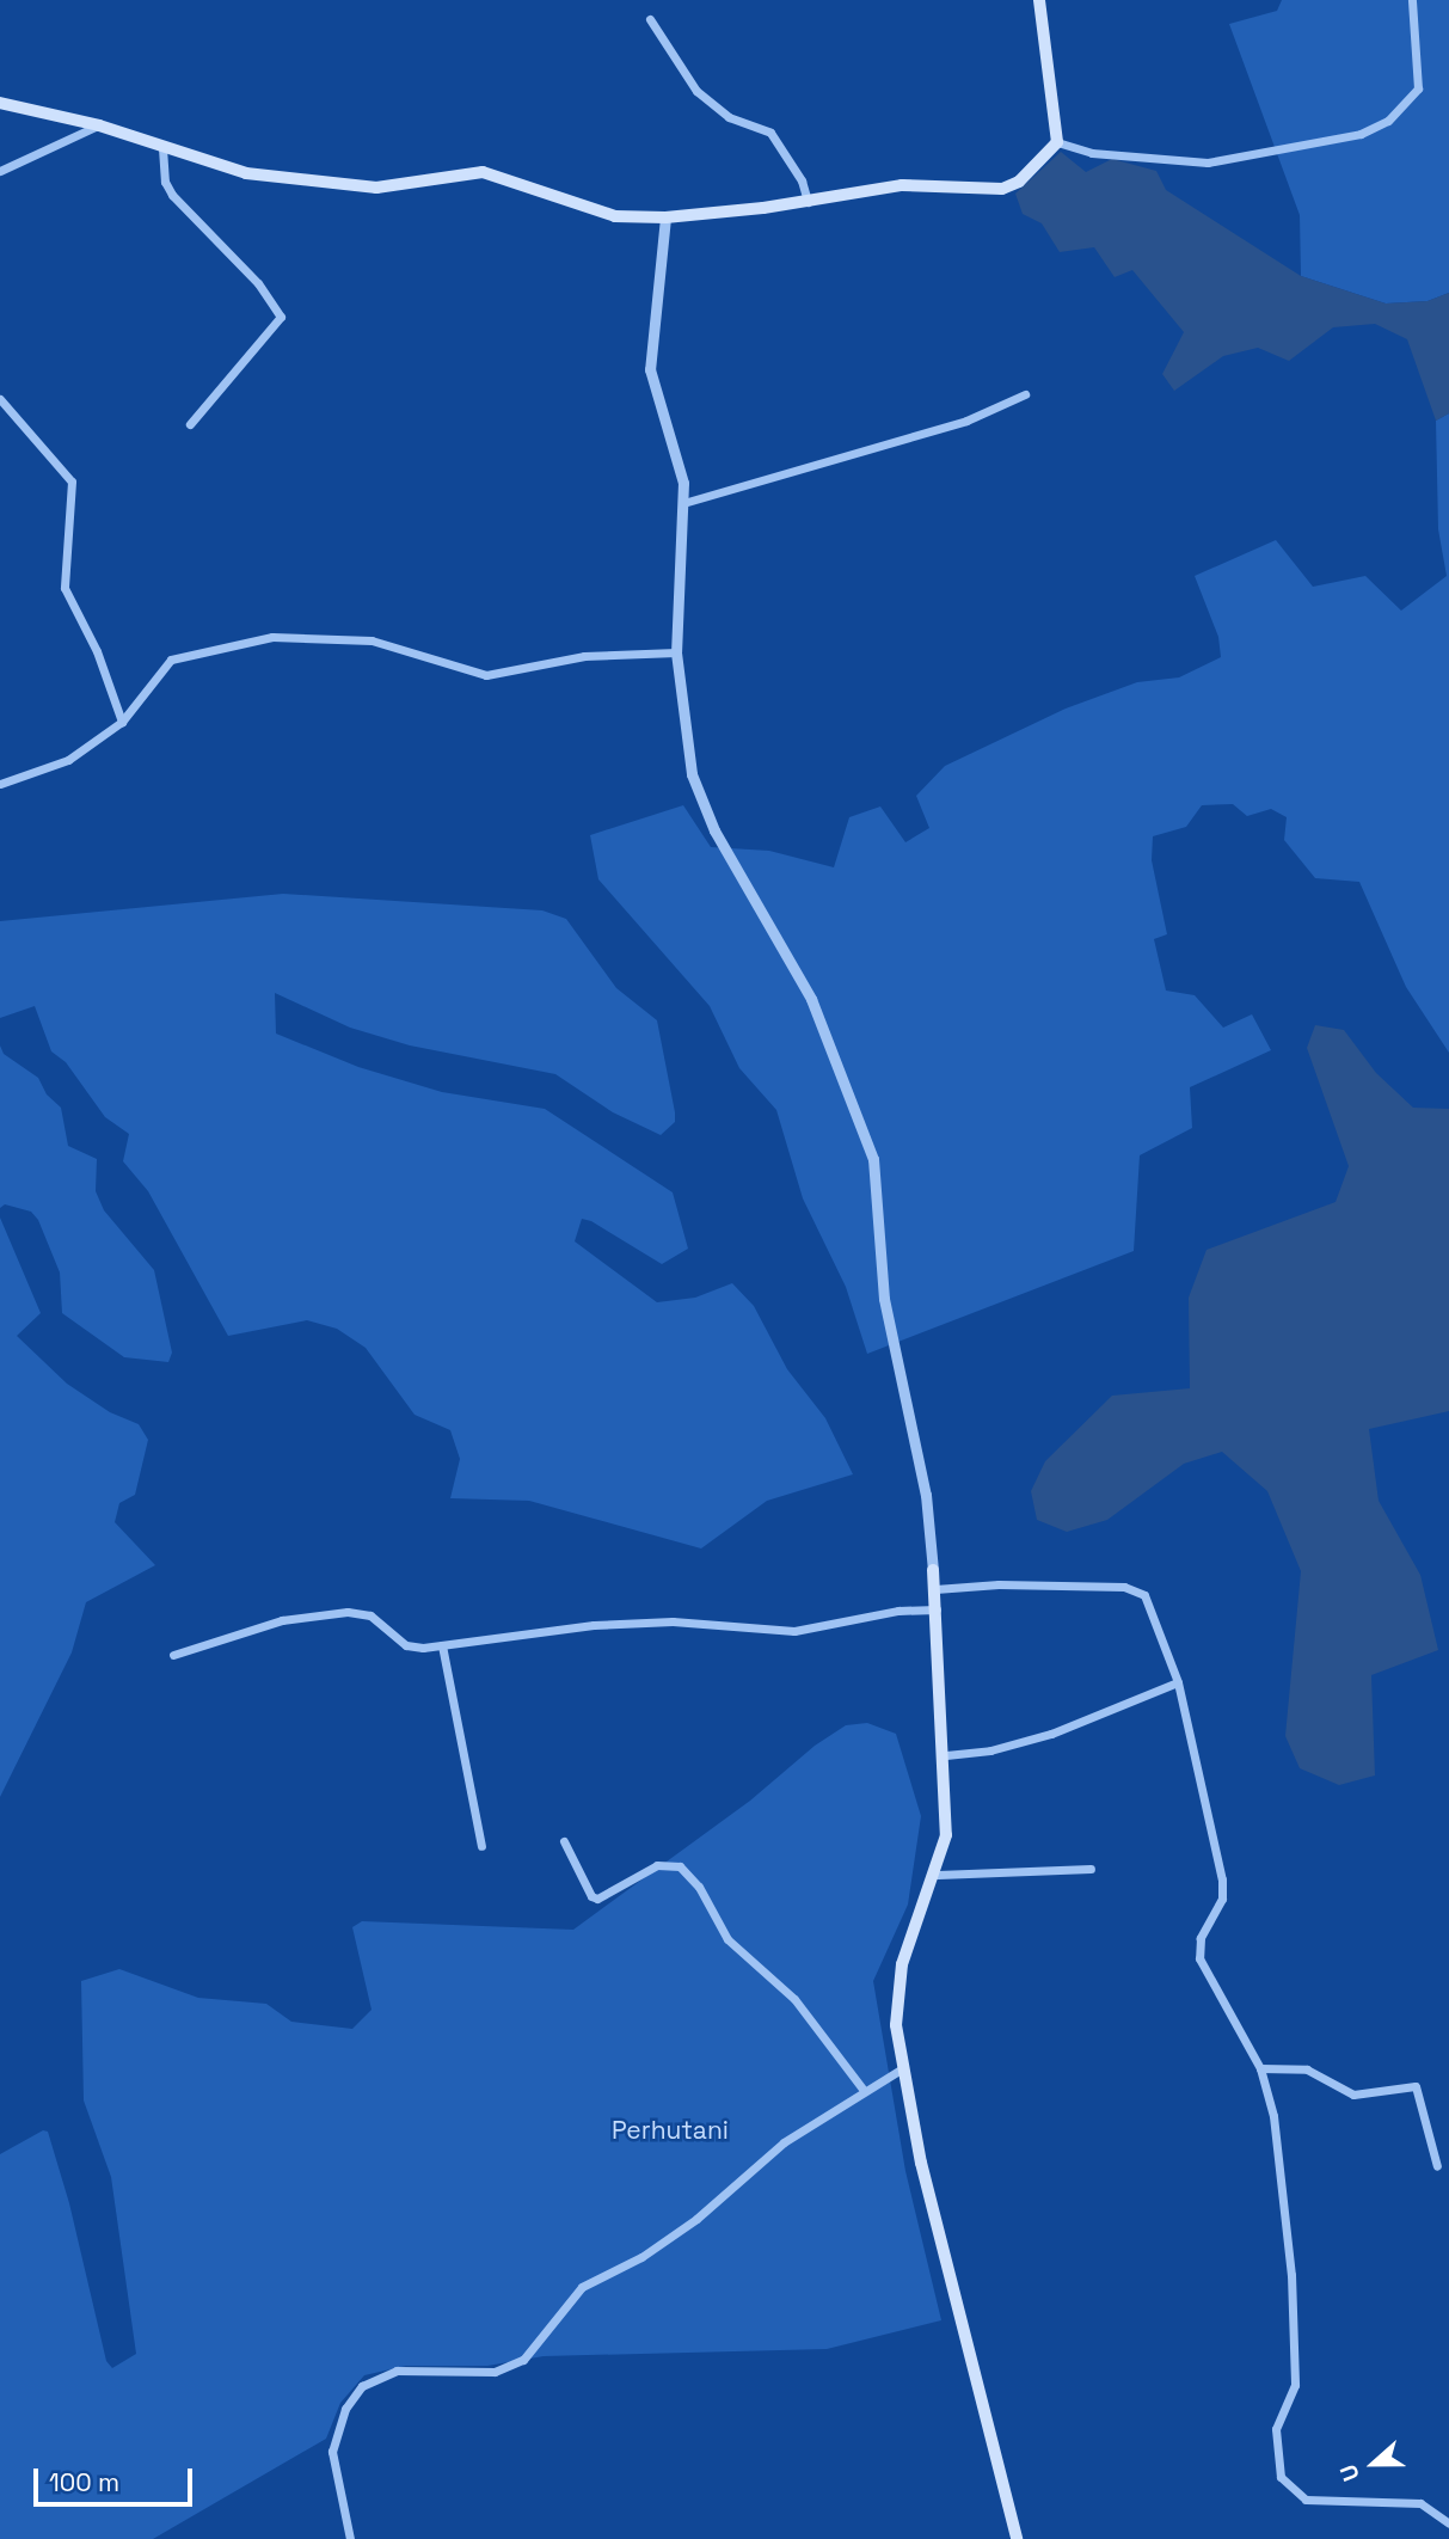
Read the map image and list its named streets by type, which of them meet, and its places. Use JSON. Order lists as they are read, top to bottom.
{
  "parks": ["Perhutani"],
  "scale_bar": "100 m",
  "north": "left"
}
